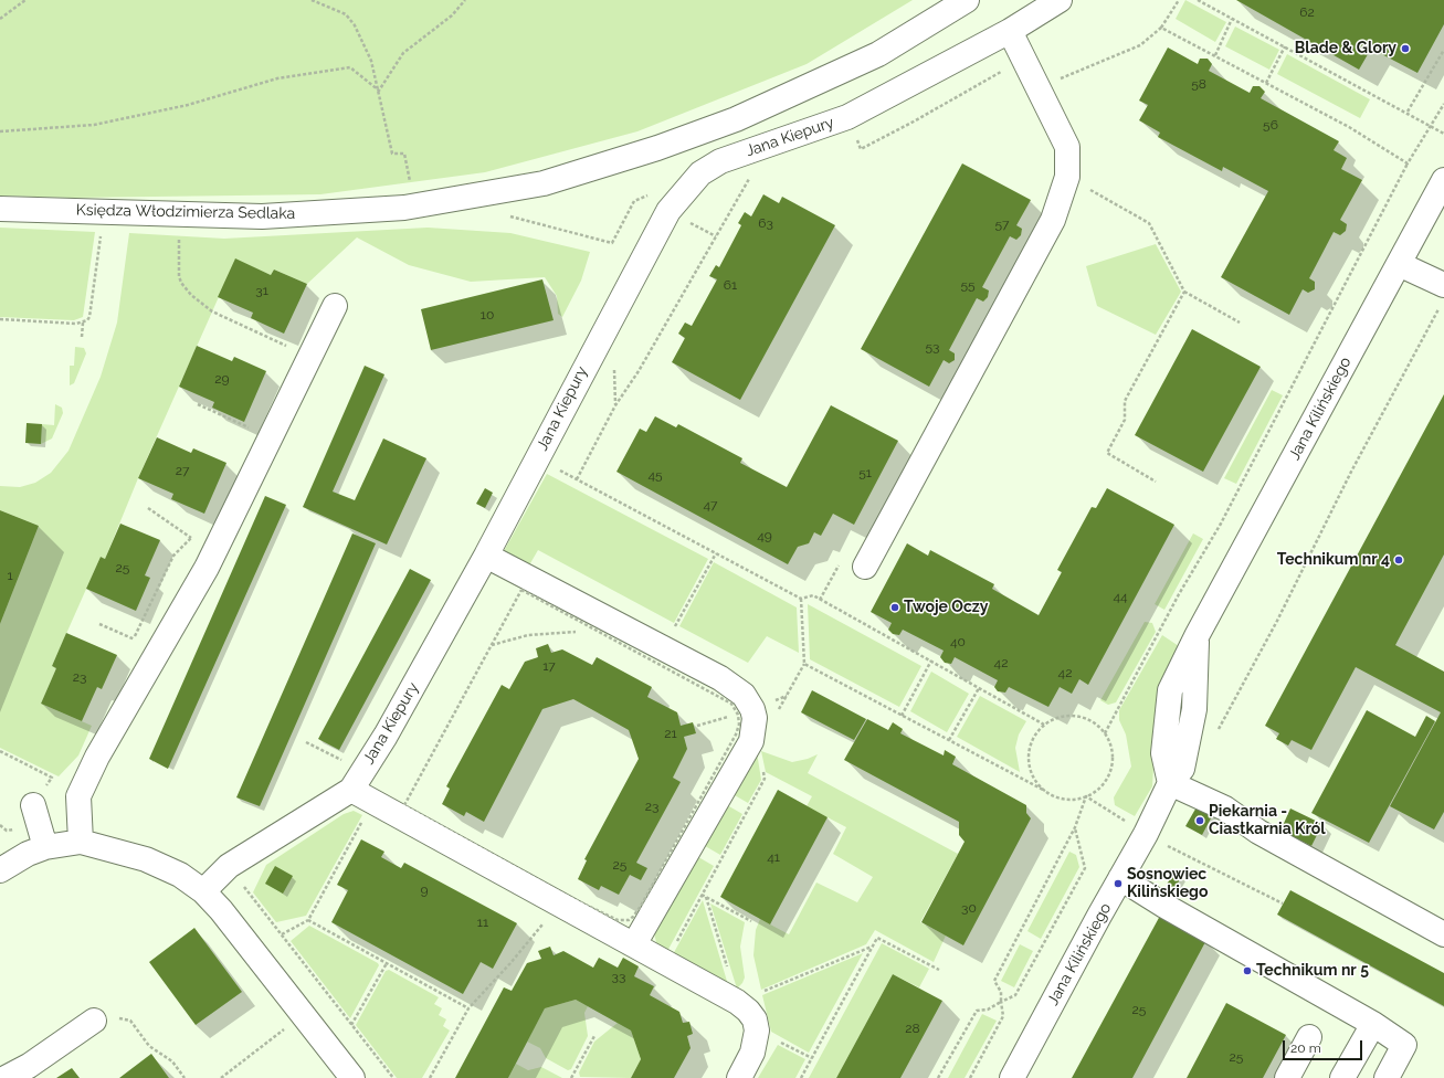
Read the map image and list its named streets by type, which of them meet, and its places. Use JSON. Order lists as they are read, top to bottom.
{
  "streets": {
    "street": ["Jana Kiepury", "Księdza Włodzimierza Sedlaka", "Jana Kilińskiego"]
  },
  "places": [
    "Blade & Glory",
    "Technikum nr 4",
    "Twoje Oczy",
    "Piekarnia - Ciastkarnia Król",
    "Sosnowiec Kilińskiego",
    "Technikum nr 5"
  ],
  "house_numbers": [
    "62",
    "58",
    "56",
    "63",
    "57",
    "61",
    "55",
    "31",
    "10",
    "53",
    "29",
    "27",
    "51",
    "45",
    "47",
    "49",
    "25",
    "1",
    "44",
    "40",
    "42",
    "17",
    "42",
    "23",
    "21",
    "23",
    "41",
    "25",
    "9",
    "30",
    "11",
    "33",
    "25",
    "28",
    "25"
  ],
  "scale_bar": "20 m"
}
